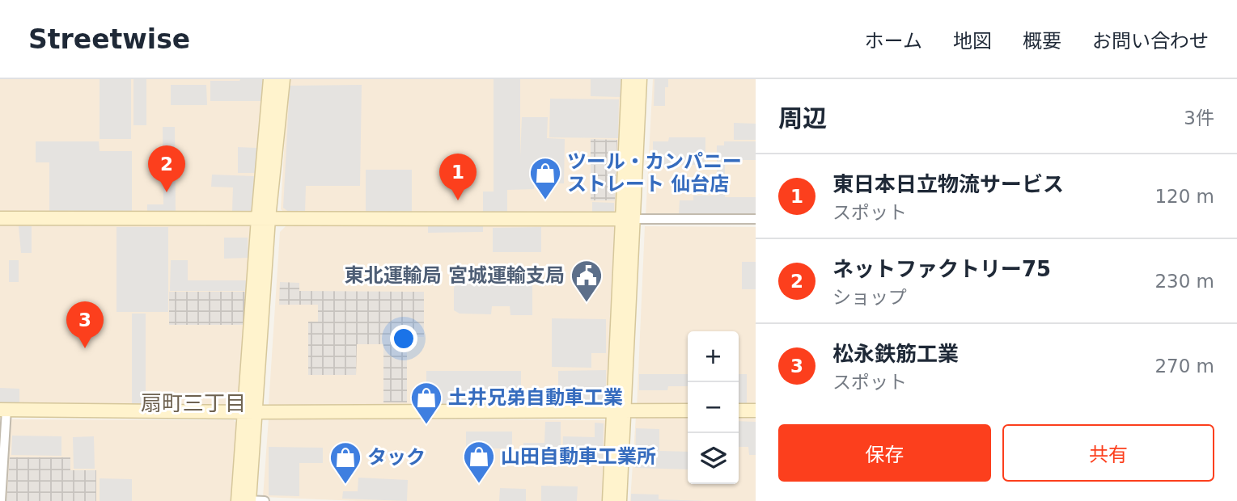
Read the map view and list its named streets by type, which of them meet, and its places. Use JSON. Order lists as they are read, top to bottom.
{
  "districts": ["扇町三丁目"],
  "places": {
    "shop": [
      "ツール・カンパニー ストレート 仙台店",
      "土井兄弟自動車工業",
      "山田自動車工業所",
      "タック"
    ],
    "public building": ["東北運輸局 宮城運輸支局"]
  },
  "page": {
    "header": "Streetwise",
    "nav": [
      "ホーム",
      "地図",
      "概要",
      "お問い合わせ"
    ],
    "heading": ["周辺", "3件"],
    "pins": ["2", "1", "3"],
    "list": [
      {
        "mark": "1",
        "name": "東日本日立物流サービス",
        "note": "スポット",
        "value": "120 m"
      },
      {
        "mark": "2",
        "name": "ネットファクトリー75",
        "note": "ショップ",
        "value": "230 m"
      },
      {
        "mark": "3",
        "name": "松永鉄筋工業",
        "note": "スポット",
        "value": "270 m"
      }
    ],
    "map_buttons": ["+", "−"],
    "buttons": ["保存", "共有"]
  }
}
